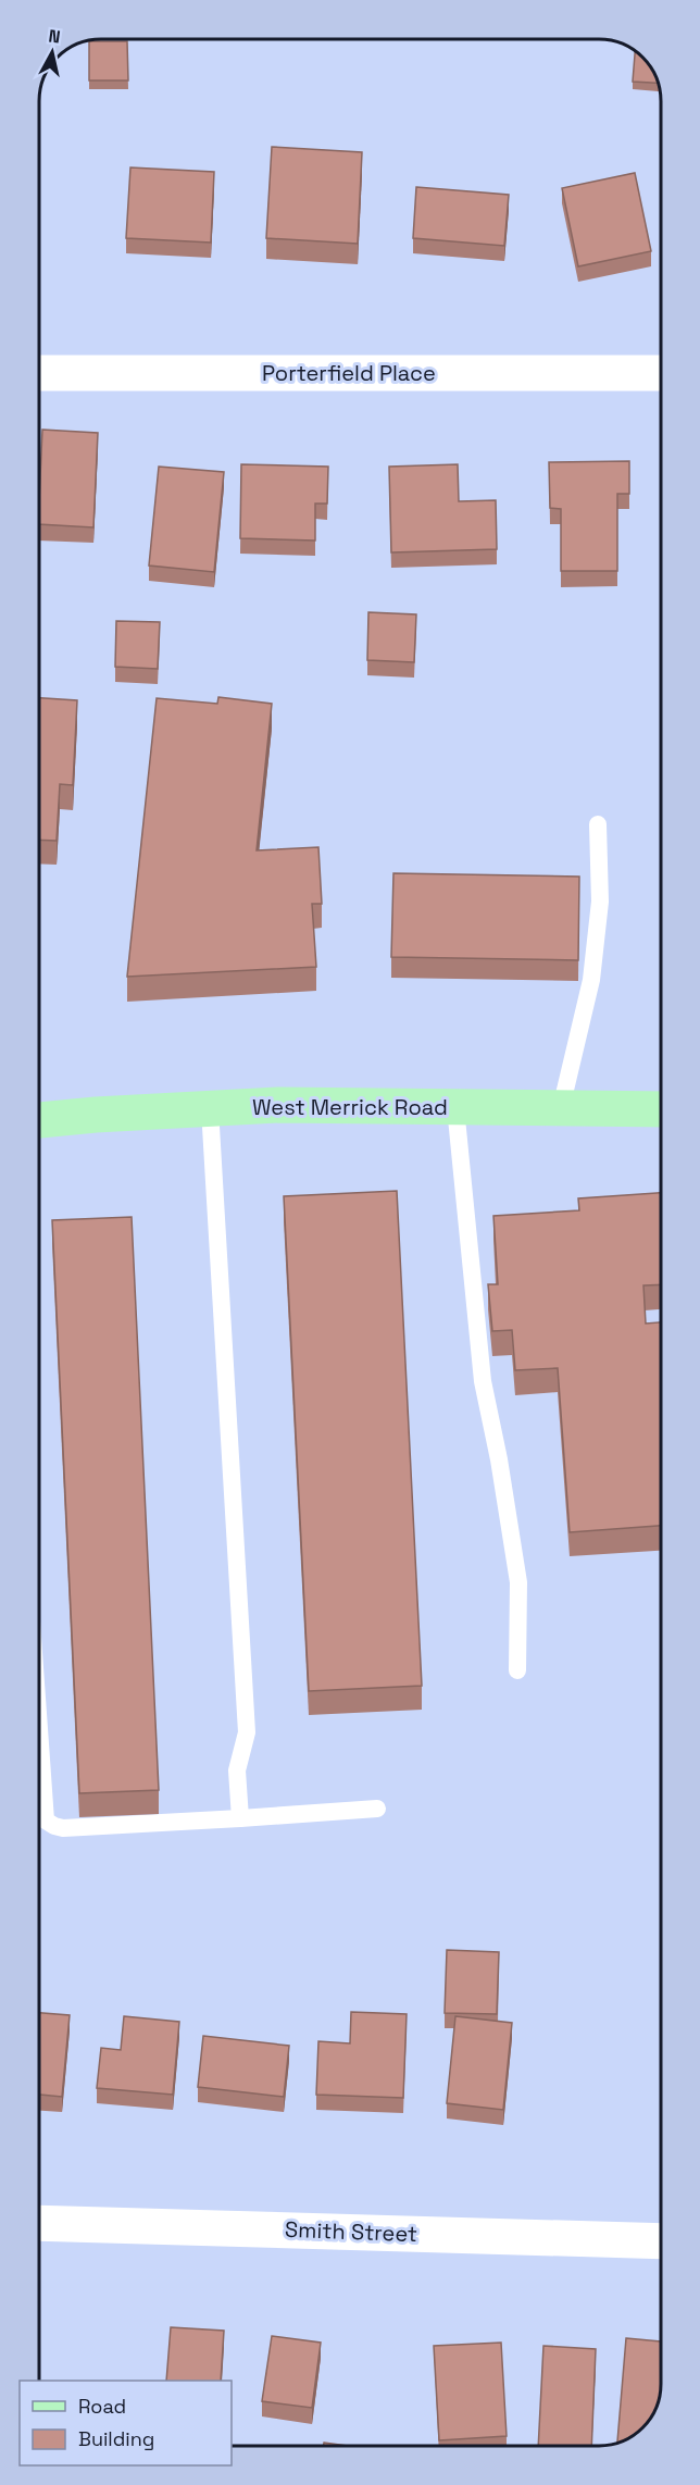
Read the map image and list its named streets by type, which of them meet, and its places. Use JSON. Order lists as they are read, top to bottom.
{
  "streets": {
    "main road": ["West Merrick Road"],
    "street": ["Porterfield Place", "Smith Street"]
  },
  "legend": ["Road", "Building"],
  "north": "top"
}
